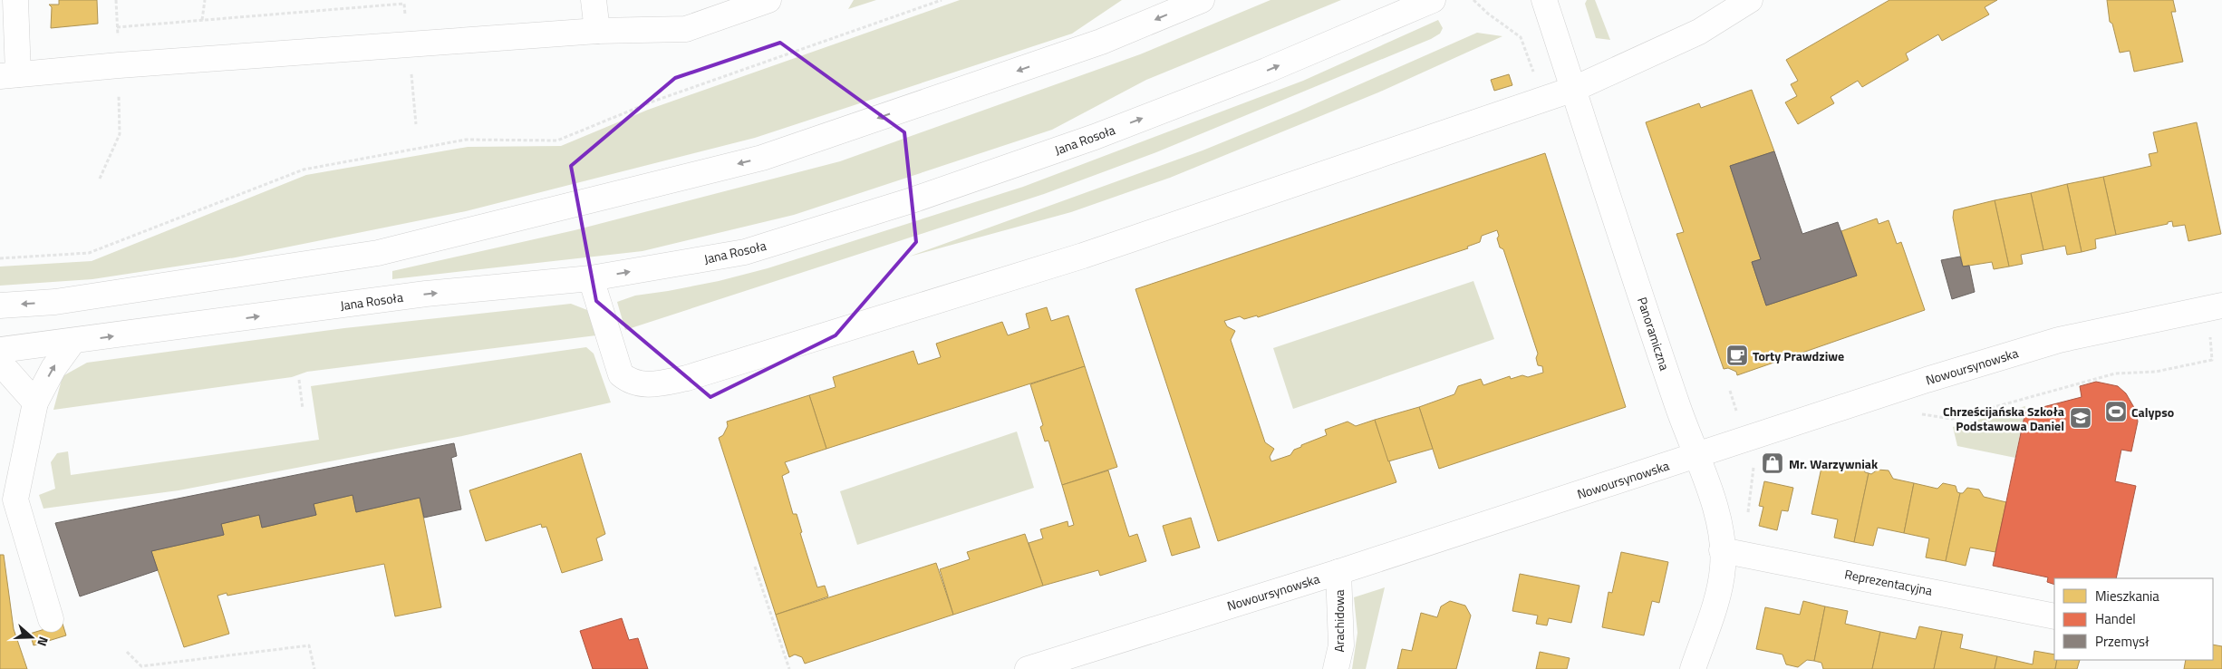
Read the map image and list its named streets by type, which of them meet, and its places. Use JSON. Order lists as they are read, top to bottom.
{
  "streets": {
    "street": [
      "Jana Rosoła",
      "Panoramiczna",
      "Nowoursynowska",
      "Reprezentacyjna",
      "Arachidowa"
    ]
  },
  "crossings": [
    ["Panoramiczna", "Nowoursynowska"],
    ["Panoramiczna", "Reprezentacyjna"],
    ["Nowoursynowska", "Arachidowa"]
  ],
  "places": {
    "cafe": ["Torty Prawdziwe"],
    "sports": ["Calypso"],
    "school or university": ["Chrześcijańska Szkoła Podstawowa Daniel"],
    "shop": ["Mr. Warzywniak"]
  },
  "legend": ["Mieszkania", "Handel", "Przemysł"],
  "north": "right"
}
